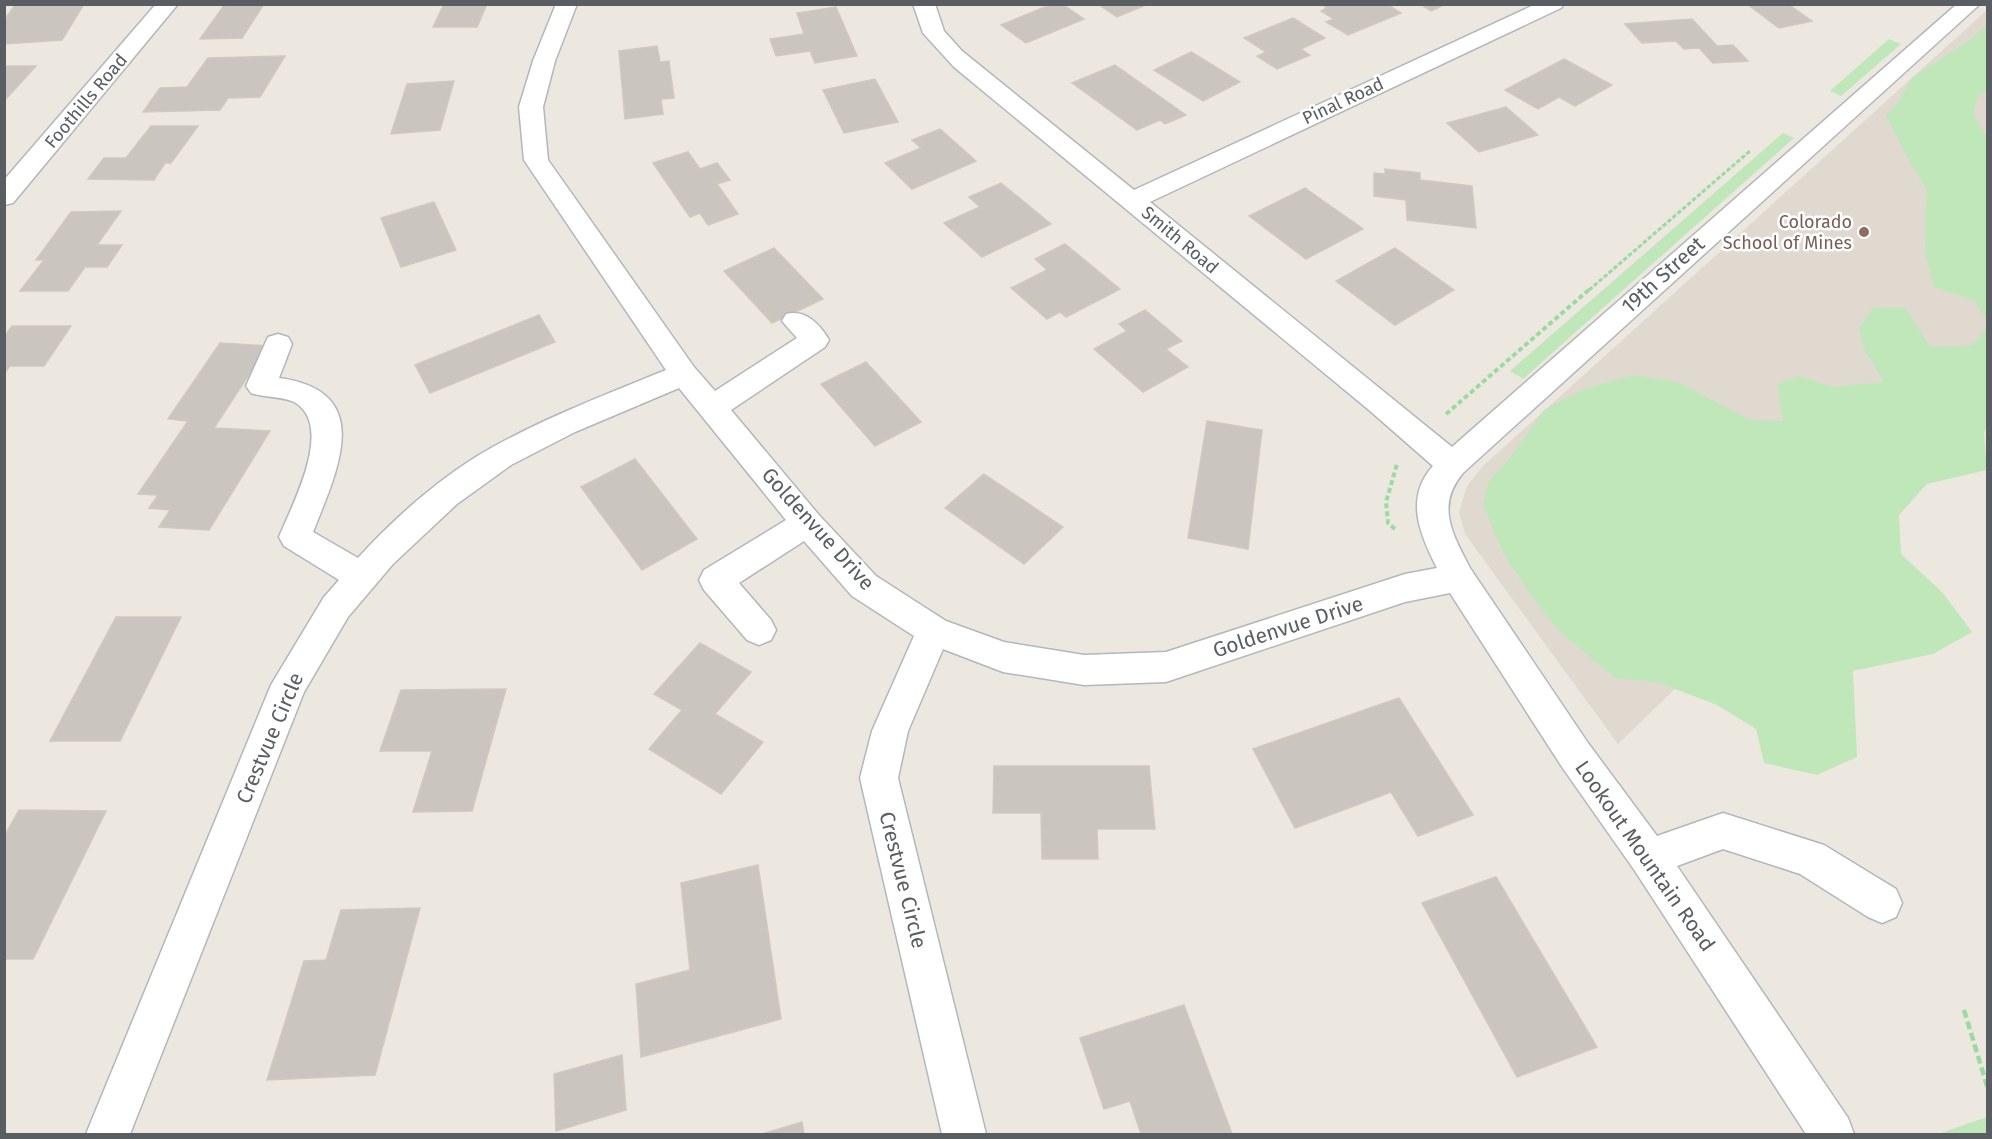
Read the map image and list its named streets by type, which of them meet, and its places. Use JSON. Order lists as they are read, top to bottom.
{
  "streets": {
    "street": [
      "Foothills Road",
      "Pinal Road",
      "Smith Road",
      "19th Street",
      "Goldenvue Drive",
      "Crestvue Circle",
      "Lookout Mountain Road"
    ]
  },
  "crossings": [
    ["Pinal Road", "Smith Road"],
    ["Smith Road", "19th Street"],
    ["19th Street", "Goldenvue Drive"],
    ["19th Street", "Lookout Mountain Road"],
    ["Goldenvue Drive", "Crestvue Circle"],
    ["Goldenvue Drive", "Lookout Mountain Road"]
  ],
  "places": ["Colorado School of Mines"]
}
